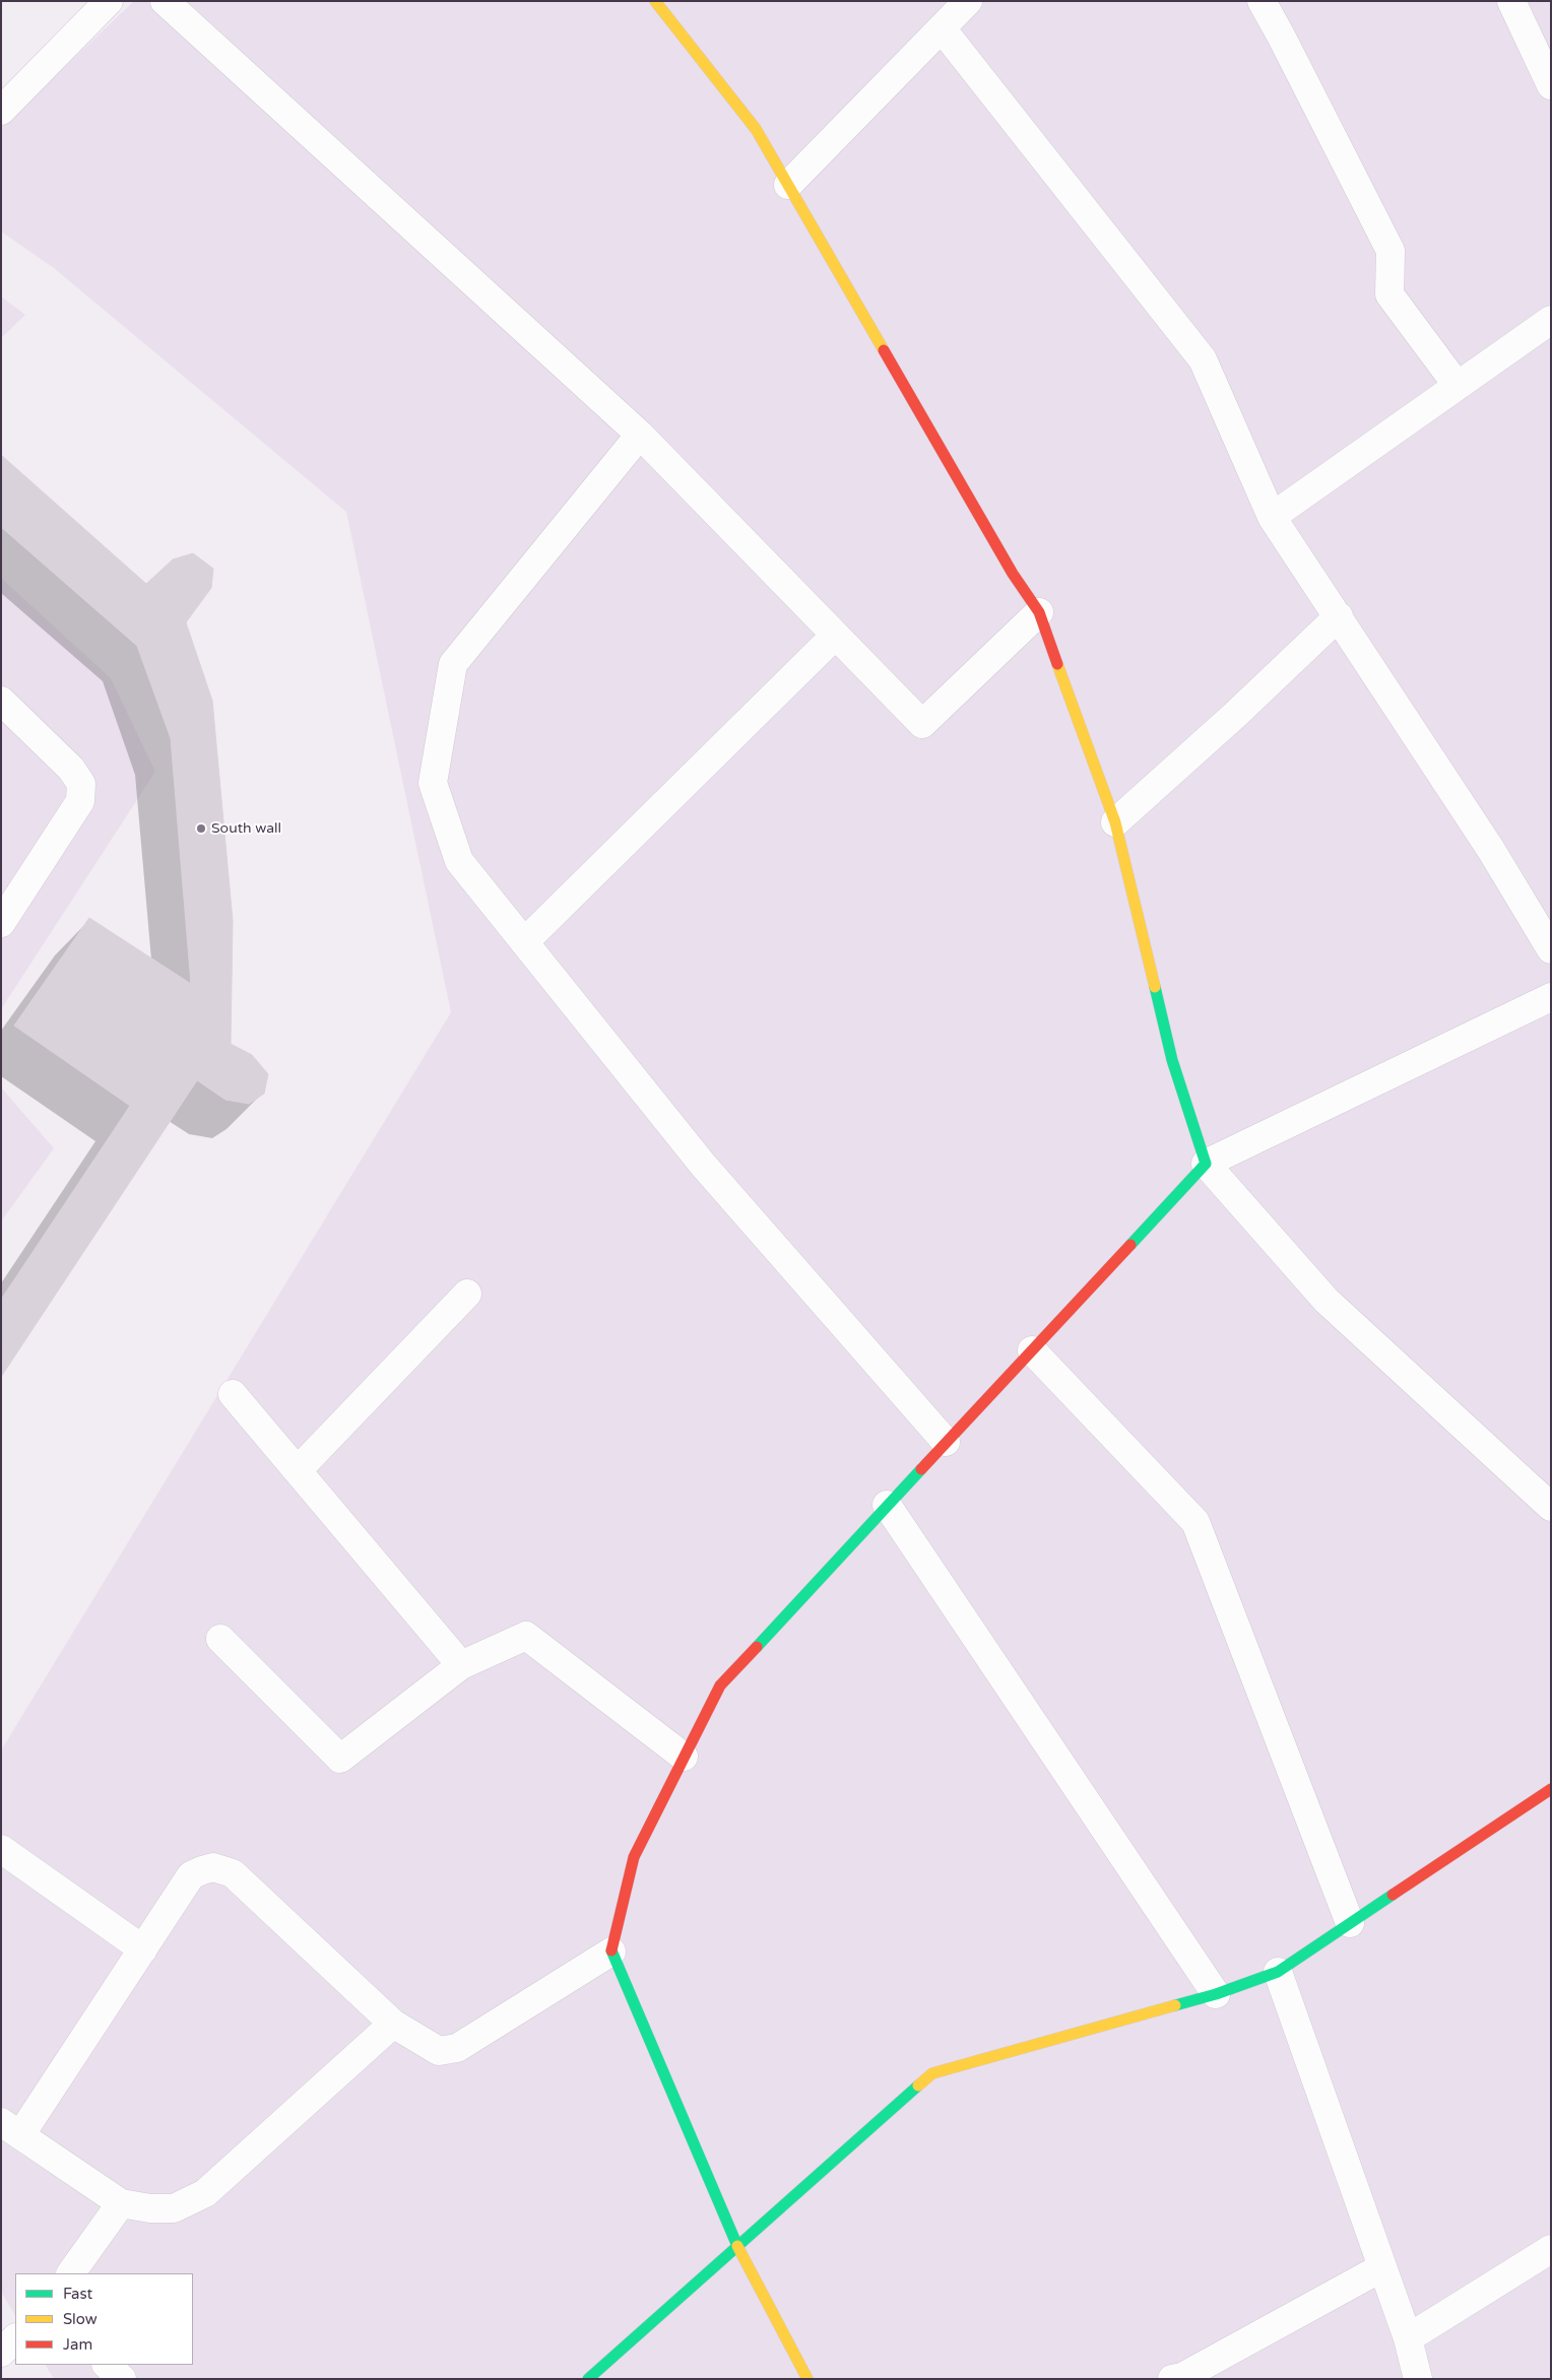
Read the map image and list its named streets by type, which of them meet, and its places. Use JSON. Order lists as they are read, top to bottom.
{
  "places": ["South wall"],
  "legend": ["Fast", "Slow", "Jam"]
}
